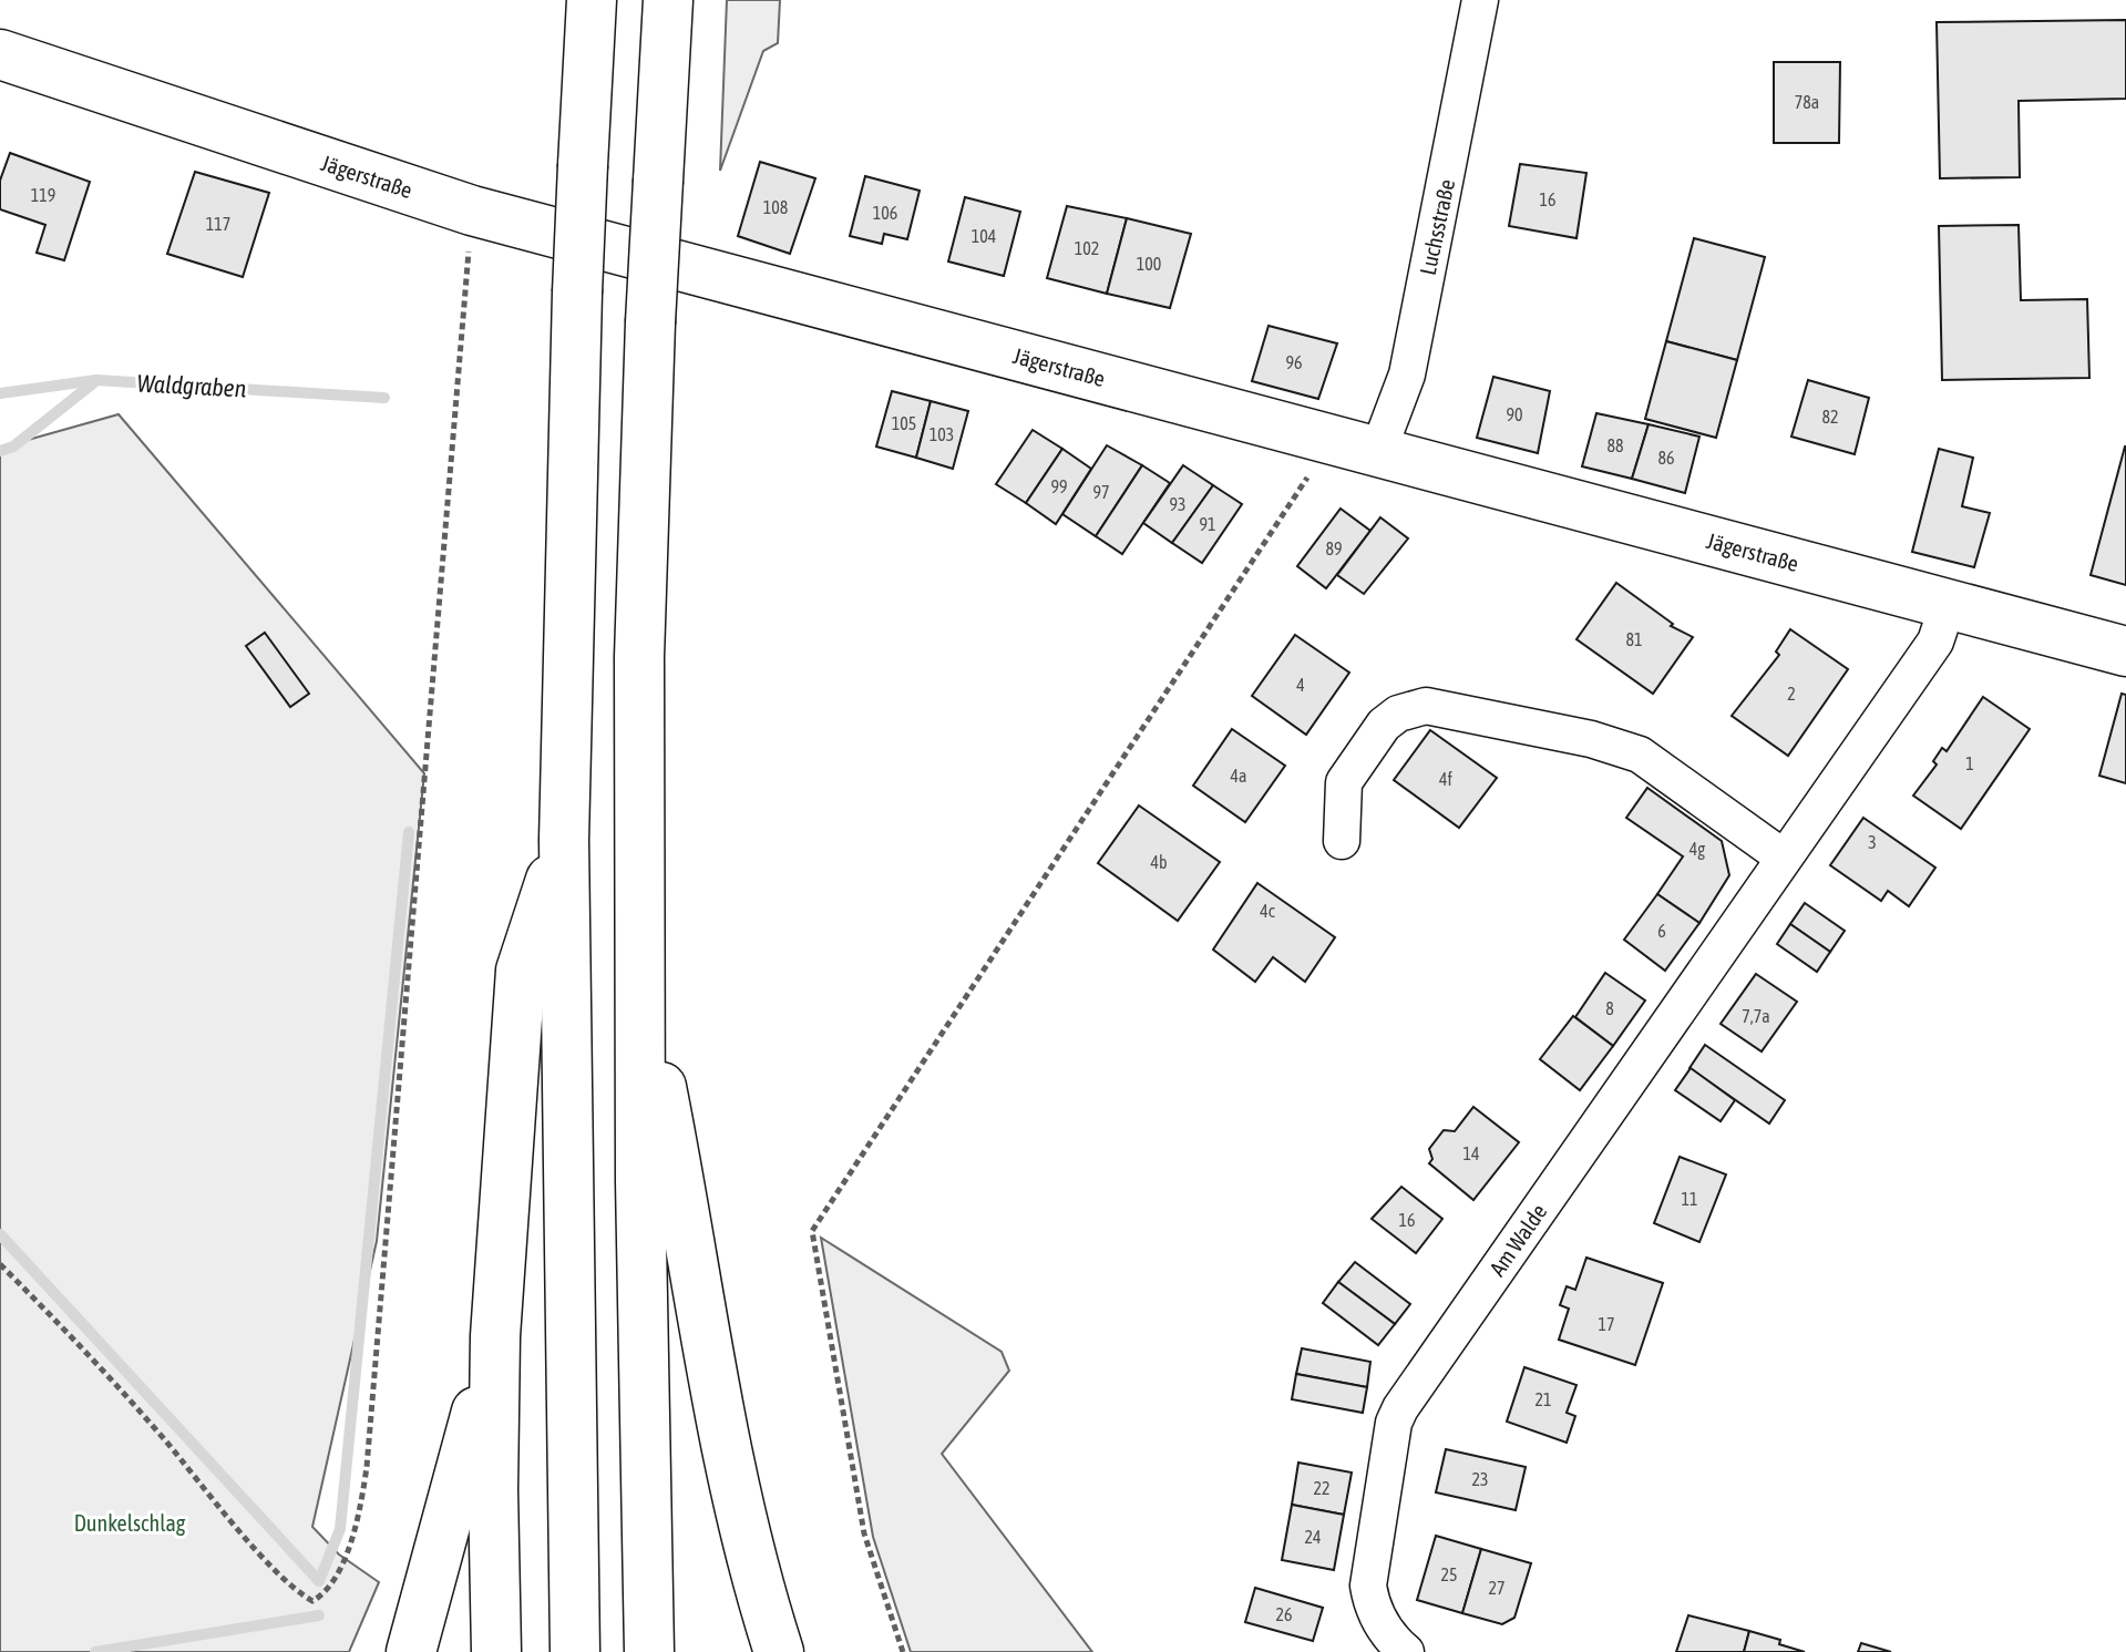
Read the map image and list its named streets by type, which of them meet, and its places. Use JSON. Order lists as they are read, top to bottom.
{
  "streets": {
    "main road": ["Jägerstraße"],
    "street": ["Luchsstraße", "Am Walde"]
  },
  "crossings": [
    ["Jägerstraße", "Luchsstraße"],
    ["Jägerstraße", "Am Walde"]
  ],
  "water": ["Waldgraben"],
  "parks": ["Dunkelschlag"],
  "house_numbers": [
    "78a",
    "119",
    "16",
    "108",
    "106",
    "117",
    "104",
    "102",
    "100",
    "96",
    "90",
    "82",
    "105",
    "103",
    "88",
    "86",
    "99",
    "97",
    "93",
    "91",
    "89",
    "81",
    "4",
    "2",
    "1",
    "4a",
    "4f",
    "3",
    "4g",
    "4b",
    "4c",
    "6",
    "8",
    "7,7a",
    "14",
    "11",
    "16",
    "17",
    "21",
    "23",
    "22",
    "24",
    "25",
    "27",
    "26"
  ]
}
